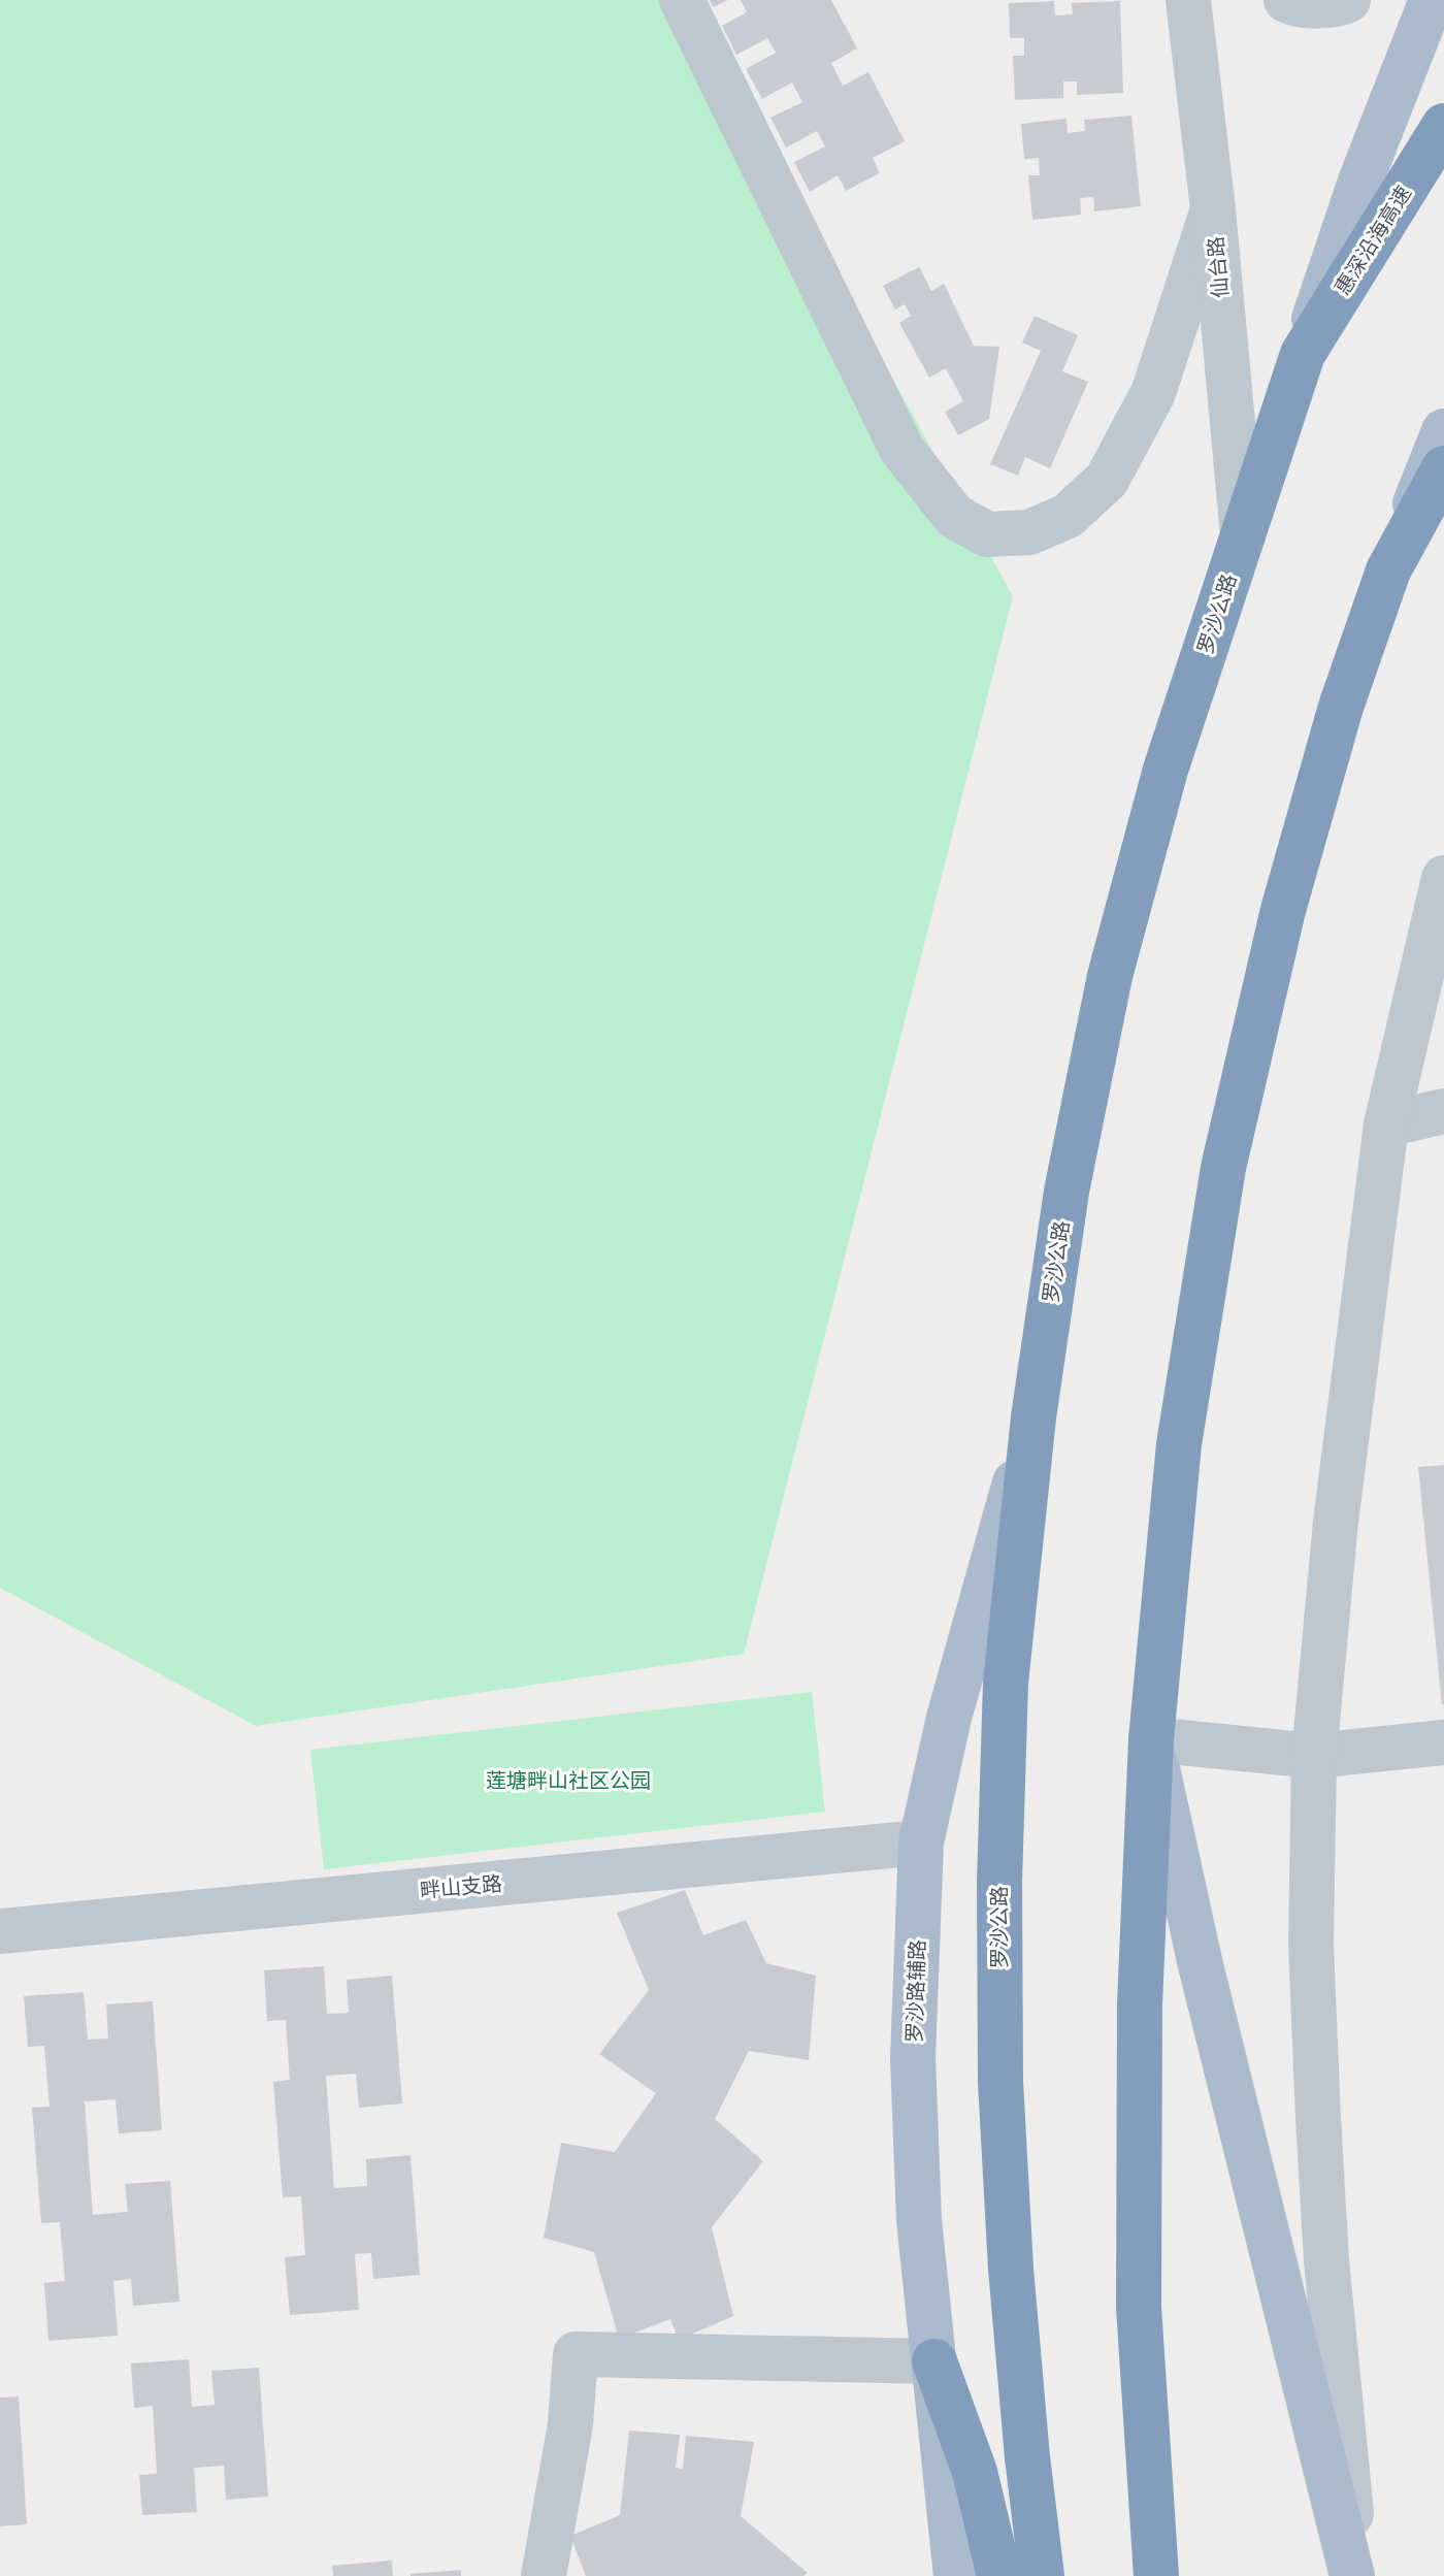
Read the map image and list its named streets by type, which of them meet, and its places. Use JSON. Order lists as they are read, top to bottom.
{
  "streets": {
    "highway": ["惠深沿海高速", "罗沙公路"],
    "main road": ["罗沙路辅路"],
    "street": ["仙台路", "畔山支路"]
  },
  "crossings": [
    ["惠深沿海高速", "罗沙公路"],
    ["仙台路", "罗沙公路"],
    ["罗沙公路", "罗沙路辅路"],
    ["畔山支路", "罗沙路辅路"]
  ],
  "parks": ["莲塘畔山社区公园"]
}
